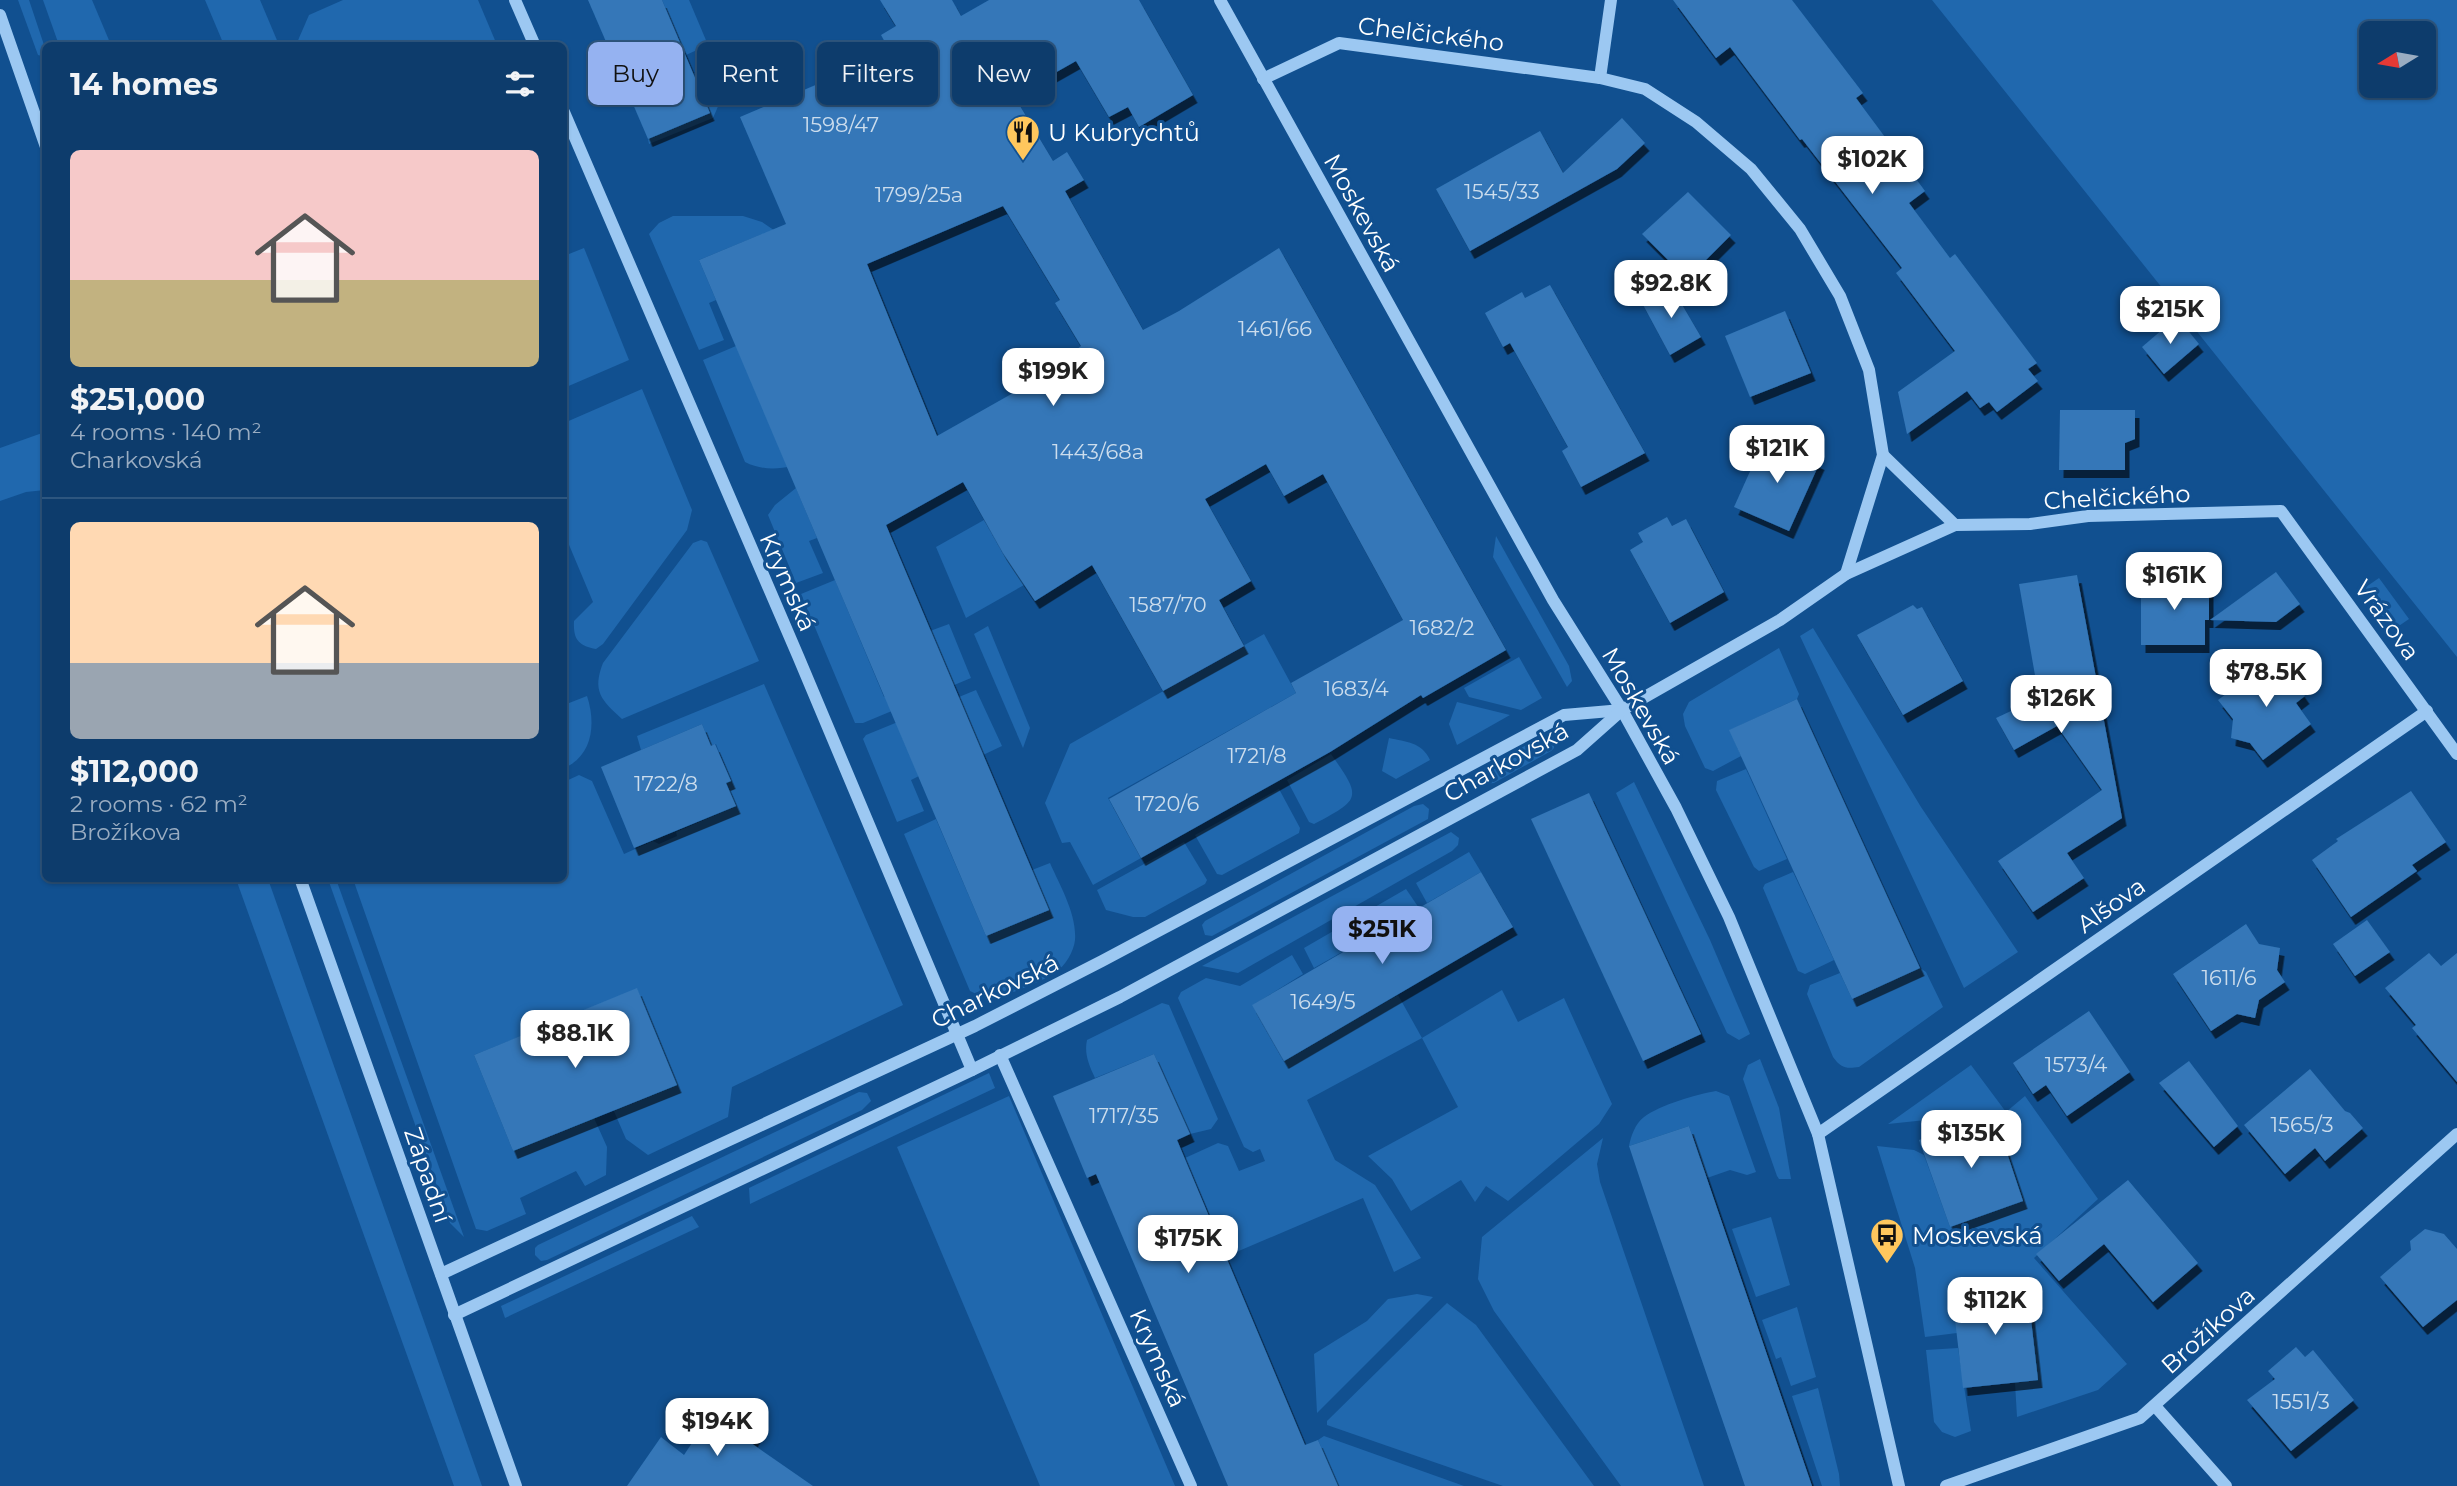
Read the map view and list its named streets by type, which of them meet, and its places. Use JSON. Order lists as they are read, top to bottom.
{
  "streets": {
    "street": [
      "Chelčického",
      "Moskevská",
      "Krymská",
      "Vrázova",
      "Charkovská",
      "Alšova",
      "Západní",
      "Brožíkova"
    ]
  },
  "crossings": [
    ["Chelčického", "Moskevská"],
    ["Chelčického", "Vrázova"],
    ["Chelčického", "Charkovská"],
    ["Moskevská", "Charkovská"],
    ["Moskevská", "Alšova"],
    ["Krymská", "Charkovská"],
    ["Vrázova", "Alšova"],
    ["Charkovská", "Západní"]
  ],
  "places": {
    "restaurant": ["U Kubrychtů"],
    "bus stop": ["Moskevská"]
  },
  "house_numbers": [
    "1598/47",
    "1545/33",
    "1799/25a",
    "1461/66",
    "1443/68a",
    "1587/70",
    "1682/2",
    "1683/4",
    "1721/8",
    "1722/8",
    "1720/6",
    "1611/6",
    "1649/5",
    "1573/4",
    "1717/35",
    "1565/3",
    "1551/3"
  ],
  "north": "left",
  "page": {
    "chip": [
      "Buy",
      "Rent",
      "Filters",
      "New"
    ],
    "heading": "14 homes",
    "list": [
      {
        "name": "$251,000",
        "note": "4 rooms · 140 m² · Charkovská"
      },
      {
        "name": "$112,000",
        "note": "2 rooms · 62 m² · Brožíkova"
      }
    ],
    "price": [
      "$102K",
      "$92.8K",
      "$215K",
      "$199K",
      "$121K",
      "$161K",
      "$78.5K",
      "$126K",
      "$251K",
      "$88.1K",
      "$135K",
      "$175K",
      "$112K",
      "$194K"
    ]
  }
}
